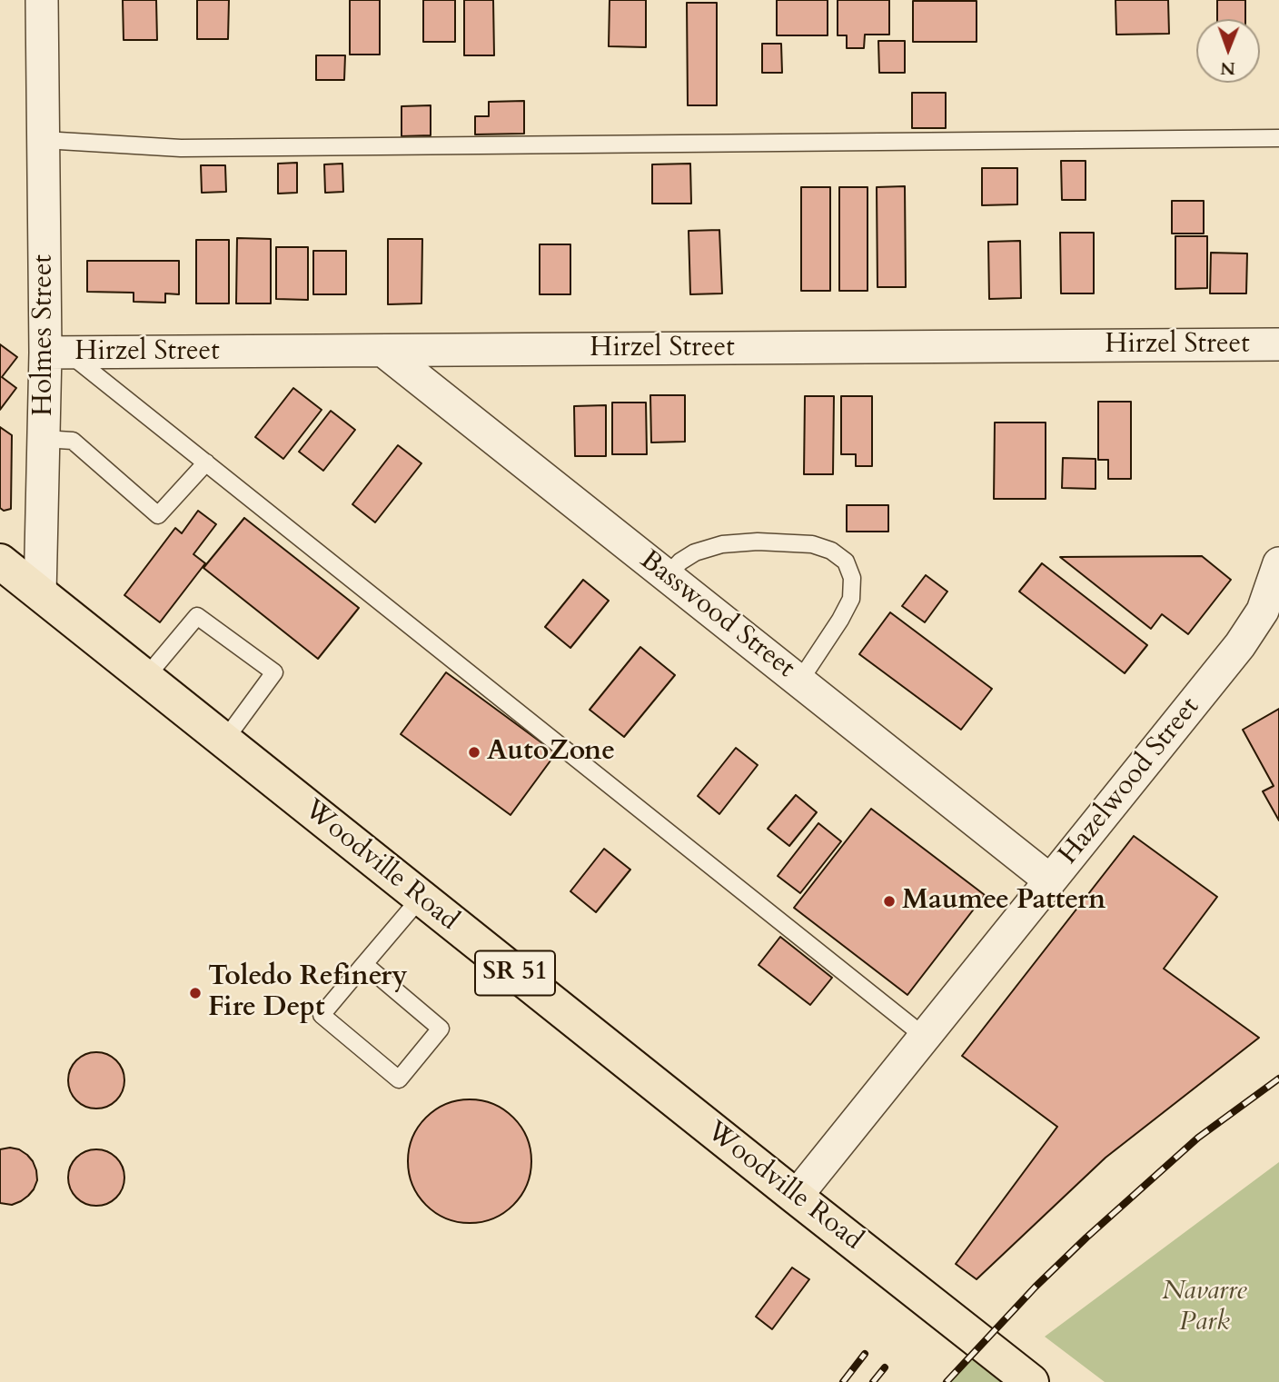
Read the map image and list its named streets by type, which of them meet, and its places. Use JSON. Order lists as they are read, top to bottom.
{
  "streets": {
    "main road": ["Woodville Road", "SR 51"],
    "street": [
      "Holmes Street",
      "Hirzel Street",
      "Basswood Street",
      "Hazelwood Street"
    ]
  },
  "crossings": [
    ["Holmes Street", "Hirzel Street"],
    ["Holmes Street", "Woodville Road"],
    ["Hirzel Street", "Basswood Street"],
    ["Basswood Street", "Hazelwood Street"],
    ["Hazelwood Street", "Woodville Road"]
  ],
  "parks": ["Navarre Park"],
  "places": ["AutoZone", "Maumee Pattern", "Toledo Refinery Fire Dept"],
  "north": "bottom"
}
